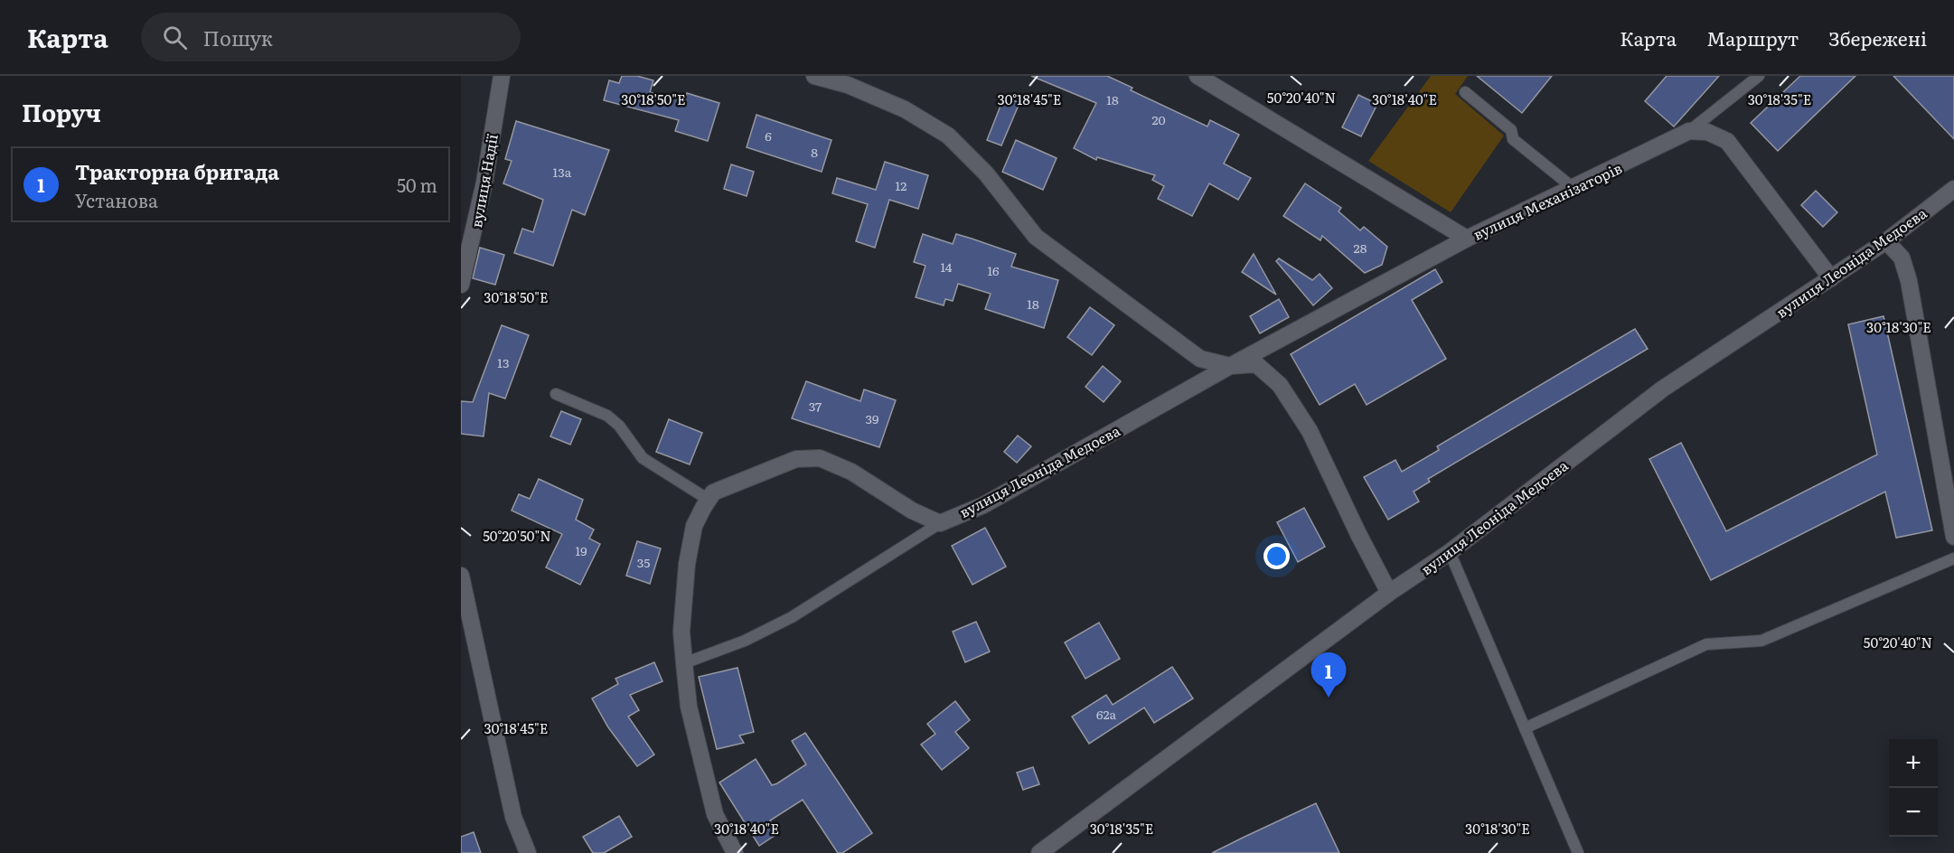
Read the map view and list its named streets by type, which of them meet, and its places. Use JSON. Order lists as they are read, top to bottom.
{
  "streets": {
    "street": ["вулиця Надії", "вулиця Механізаторів", "вулиця Леоніда Медоєва"]
  },
  "crossings": [
    ["вулиця Механізаторів", "вулиця Леоніда Медоєва"]
  ],
  "house_numbers": [
    "18",
    "20",
    "6",
    "8",
    "13а",
    "12",
    "28",
    "14",
    "16",
    "18",
    "13",
    "37",
    "39",
    "19",
    "35",
    "62а"
  ],
  "page": {
    "header": "Карта",
    "search": "Пошук",
    "nav": ["Карта", "Маршрут", "Збережені"],
    "heading": "Поруч",
    "list": [
      {
        "mark": "1",
        "name": "Тракторна бригада",
        "note": "Установа",
        "value": "50 m"
      }
    ],
    "pins": "1",
    "map_buttons": ["+", "−"]
  },
  "coordinates": [
    "50°20'40\"N",
    "30°18'50\"E",
    "30°18'45\"E",
    "30°18'40\"E",
    "30°18'35\"E",
    "30°18'30\"E",
    "50°20'50\"N"
  ]
}
